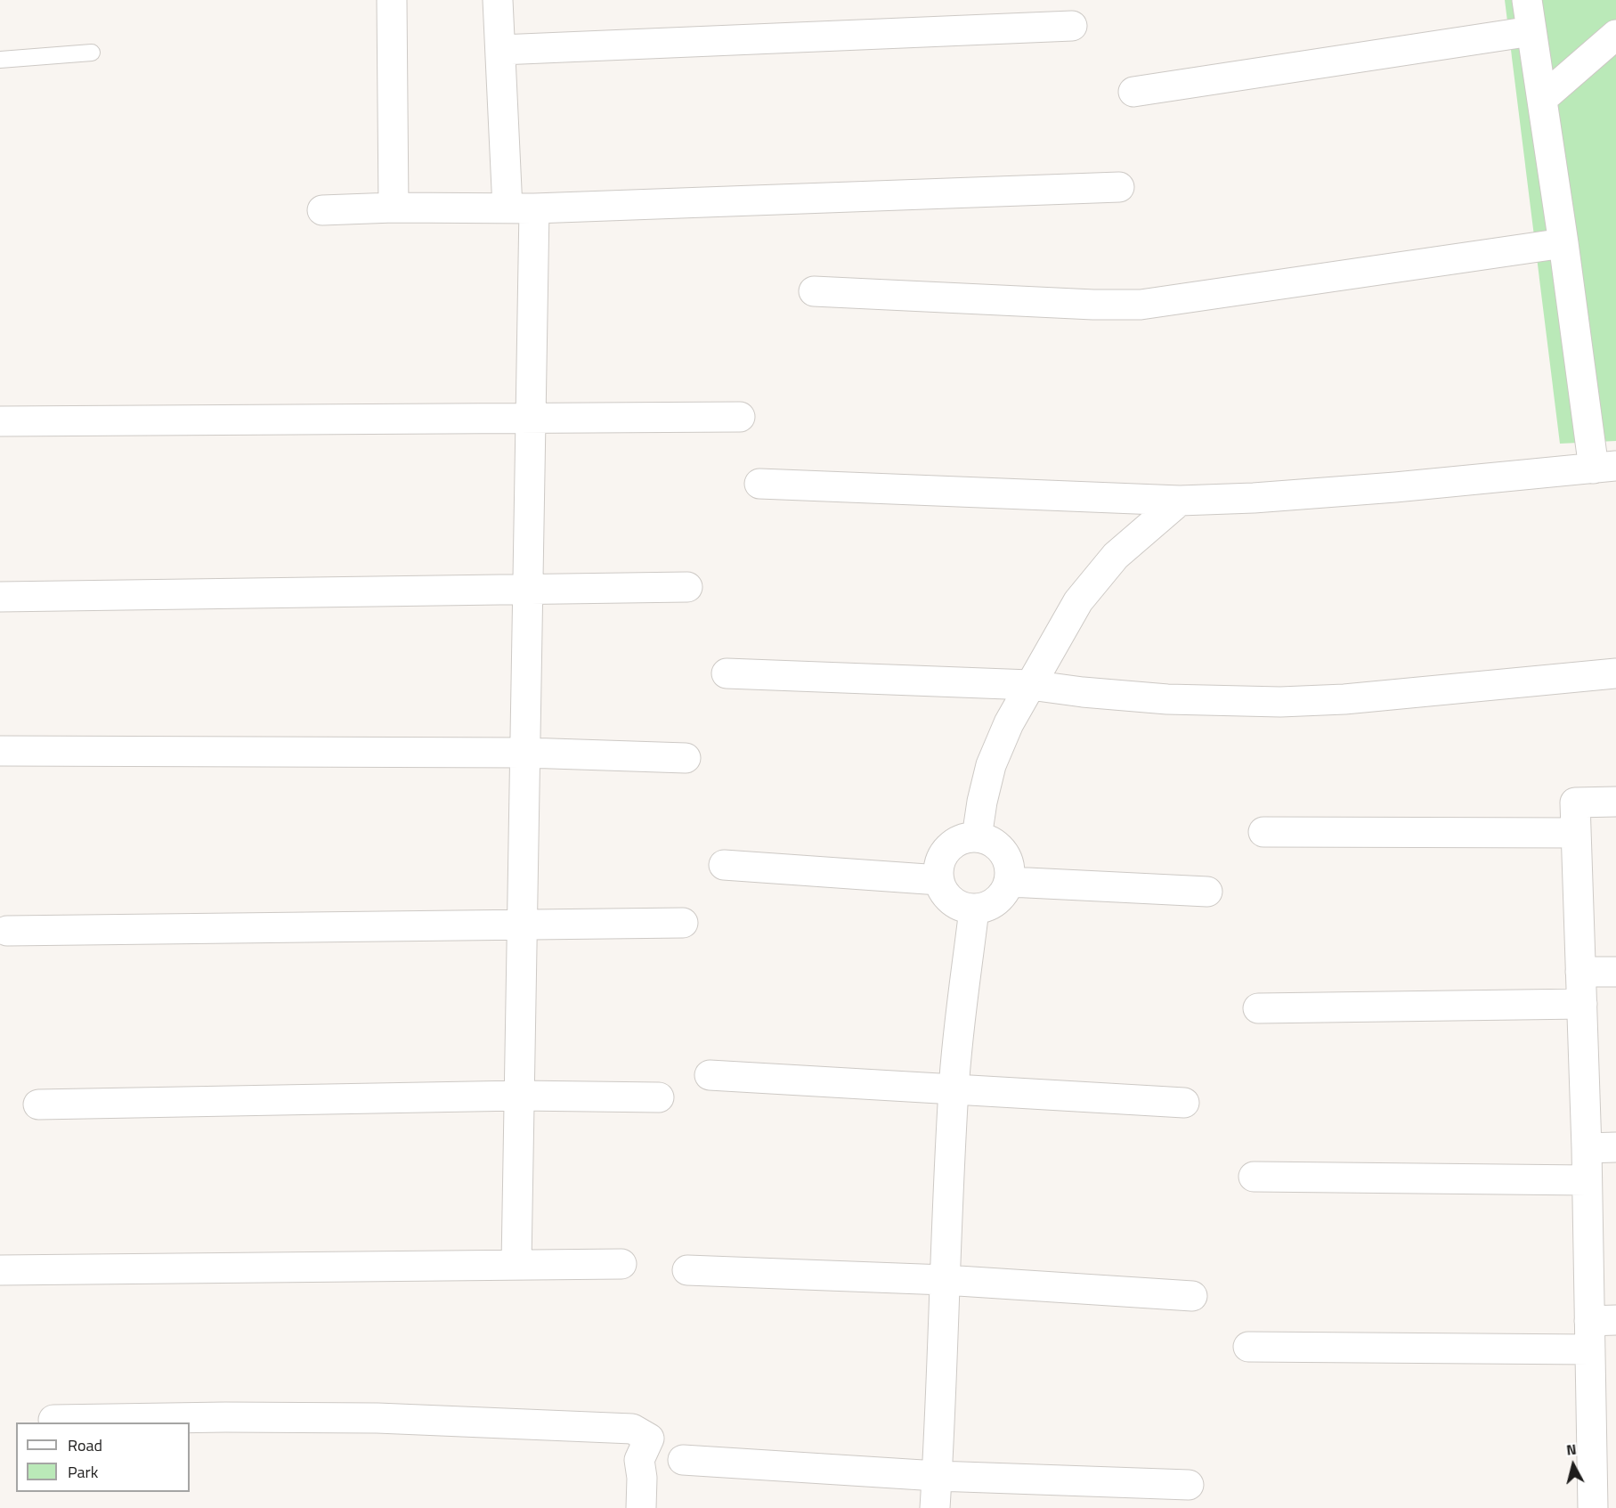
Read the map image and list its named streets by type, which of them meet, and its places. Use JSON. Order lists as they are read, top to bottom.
{
  "legend": ["Road", "Park"],
  "north": "top"
}
